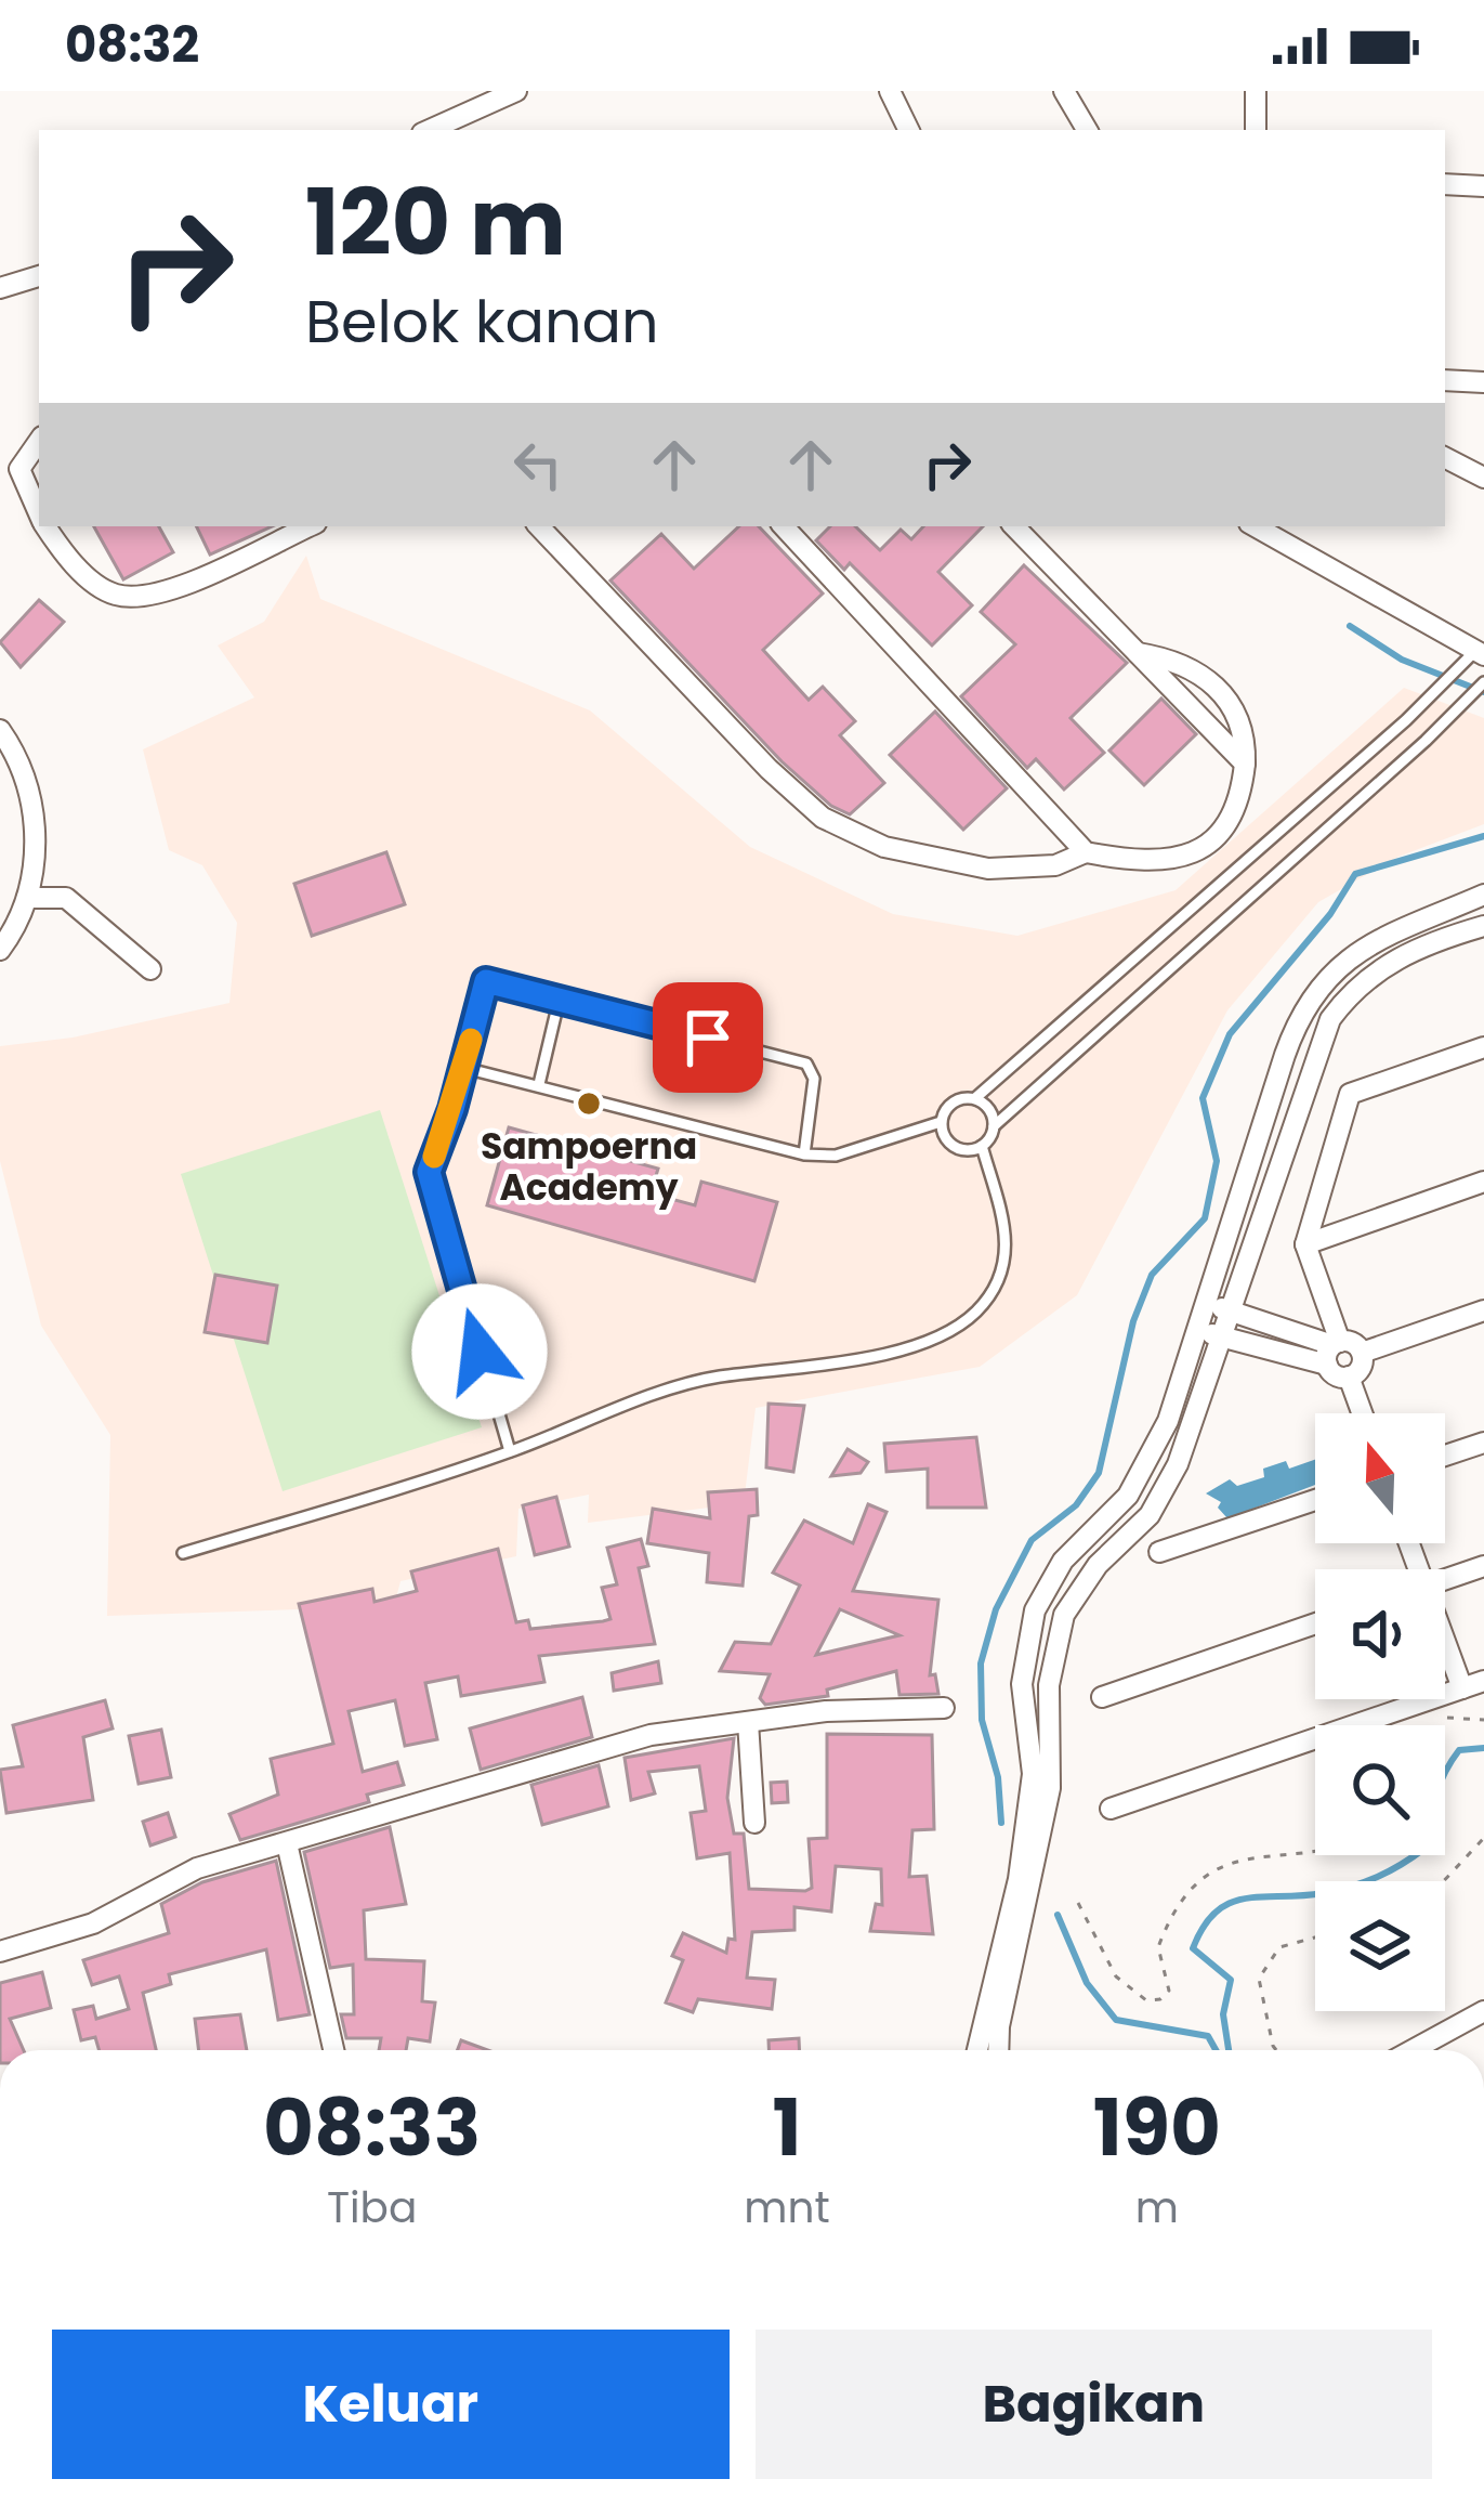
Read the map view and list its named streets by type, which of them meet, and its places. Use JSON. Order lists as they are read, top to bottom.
{
  "places": ["Sampoerna Academy"],
  "north": "top",
  "page": {
    "status": "08:32",
    "turn": ["120 m", "Belok kanan"],
    "eta": [
      "08:33",
      "Tiba",
      "1",
      "mnt",
      "190",
      "m"
    ],
    "buttons": ["Keluar", "Bagikan"]
  }
}
